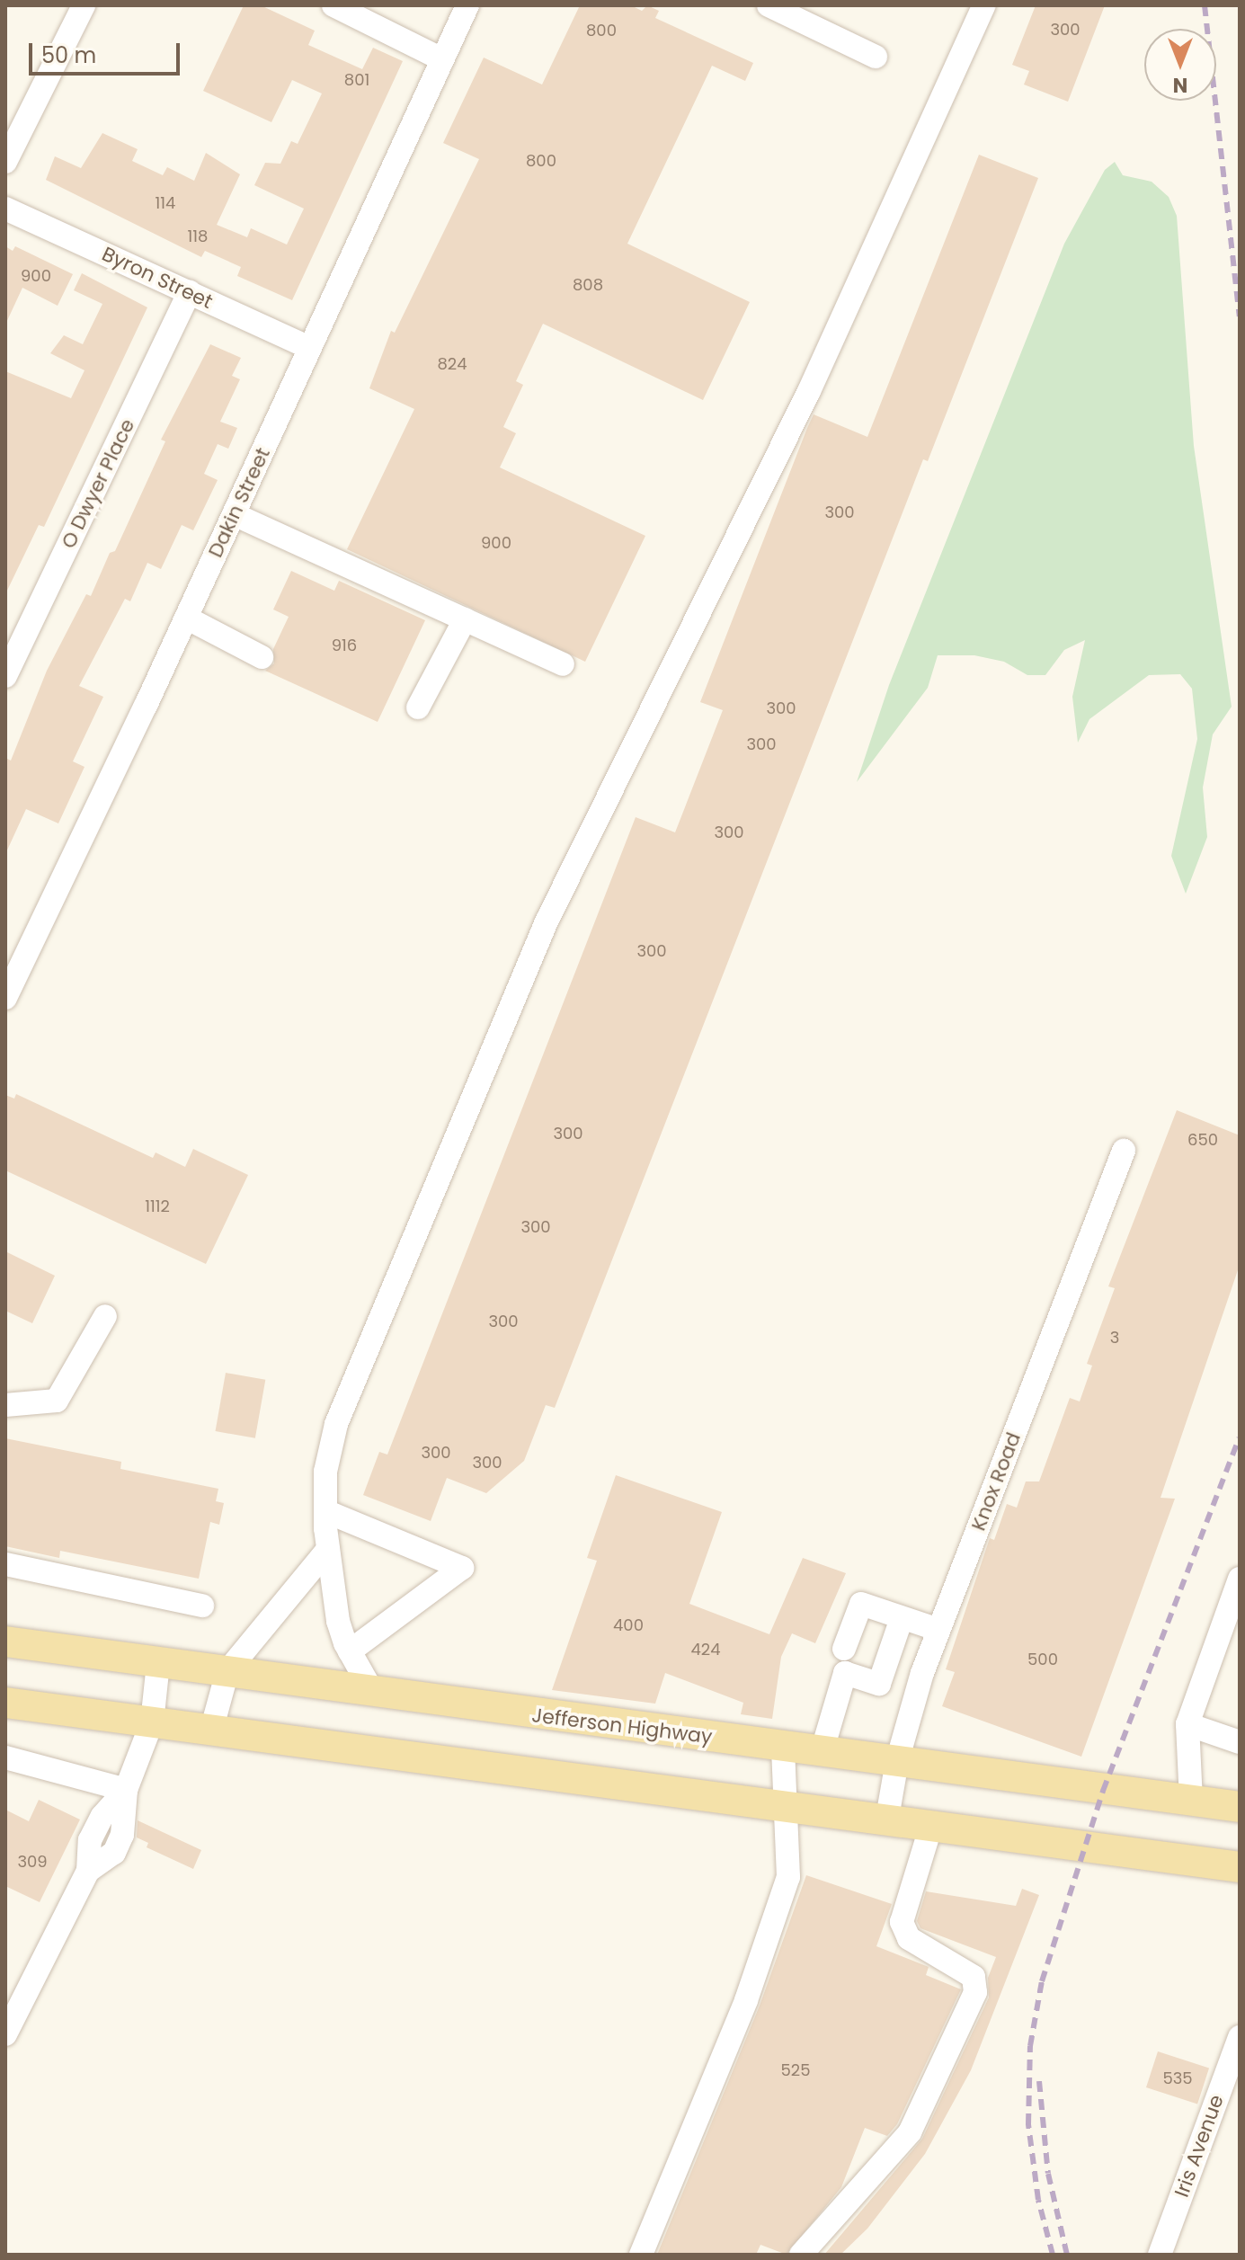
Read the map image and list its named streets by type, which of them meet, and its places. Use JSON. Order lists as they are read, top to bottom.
{
  "streets": {
    "main road": ["Jefferson Highway"],
    "street": [
      "Byron Street",
      "O Dwyer Place",
      "Dakin Street",
      "Knox Road",
      "Iris Avenue"
    ]
  },
  "crossings": [
    ["Byron Street", "O Dwyer Place"],
    ["Byron Street", "Dakin Street"],
    ["Knox Road", "Jefferson Highway"]
  ],
  "house_numbers": [
    "300",
    "800",
    "801",
    "800",
    "114",
    "118",
    "900",
    "808",
    "824",
    "300",
    "900",
    "916",
    "300",
    "300",
    "300",
    "300",
    "300",
    "650",
    "1112",
    "300",
    "300",
    "3",
    "300",
    "300",
    "400",
    "424",
    "500",
    "309",
    "525",
    "535"
  ],
  "scale_bar": "50 m",
  "north": "bottom"
}
